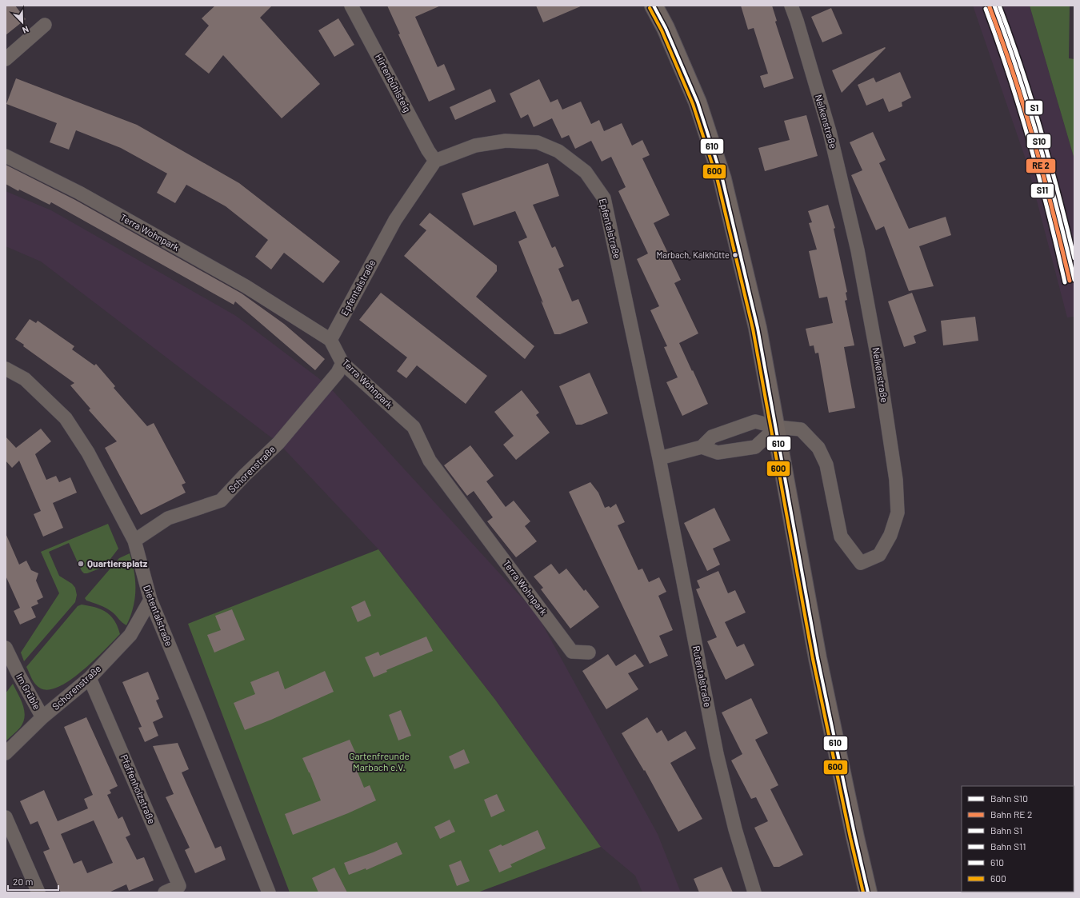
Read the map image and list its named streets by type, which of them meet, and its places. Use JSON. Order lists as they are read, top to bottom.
{
  "streets": {
    "street": [
      "Hirtenbühlsteig",
      "Nelkenstraße",
      "Epfentalstraße",
      "Terra Wohnpark",
      "Schorenstraße",
      "Dietentalstraße",
      "Rutentalstraße",
      "Im Grüble",
      "Pfaffenholzstraße"
    ]
  },
  "crossings": [
    ["Hirtenbühlsteig", "Epfentalstraße"],
    ["Epfentalstraße", "Terra Wohnpark"],
    ["Epfentalstraße", "Rutentalstraße"],
    ["Terra Wohnpark", "Schorenstraße"],
    ["Schorenstraße", "Dietentalstraße"],
    ["Schorenstraße", "Im Grüble"],
    ["Schorenstraße", "Pfaffenholzstraße"]
  ],
  "parks": ["Gartenfreunde Marbach e.V."],
  "places": ["Marbach, Kalkhütte", "Quartiersplatz"],
  "lines": [
    "rail line S10",
    "rail line S1",
    "transit line 610",
    "transit line 600",
    "rail line S11"
  ],
  "legend": [
    "Bahn S10",
    "Bahn RE 2",
    "Bahn S1",
    "Bahn S11",
    "610",
    "600"
  ],
  "scale_bar": "20 m",
  "north": "bottom right"
}
